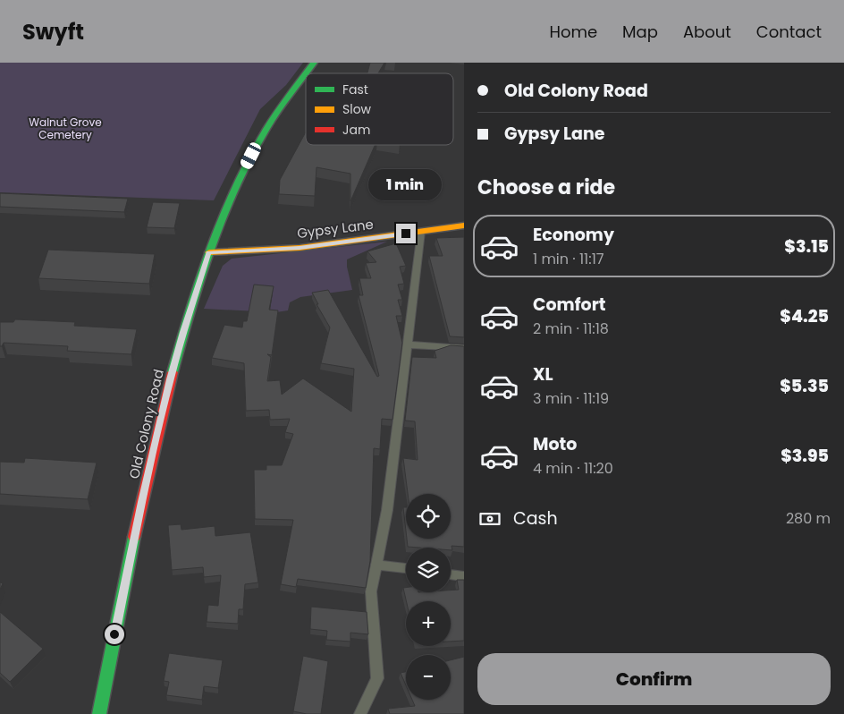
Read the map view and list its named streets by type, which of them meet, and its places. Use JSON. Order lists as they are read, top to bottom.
{
  "streets": {
    "main road": ["Gypsy Lane", "Old Colony Road"]
  },
  "crossings": [
    ["Gypsy Lane", "Old Colony Road"]
  ],
  "parks": ["Walnut Grove Cemetery"],
  "legend": ["Fast", "Slow", "Jam"],
  "page": {
    "header": "Swyft",
    "nav": [
      "Home",
      "Map",
      "About",
      "Contact"
    ],
    "banner": ["Old Colony Road", "Gypsy Lane"],
    "heading": "Choose a ride",
    "bubble": "1 min",
    "list": [
      {
        "name": "Economy",
        "note": "1 min · 11:17",
        "value": "$3.15"
      },
      {
        "name": "Comfort",
        "note": "2 min · 11:18",
        "value": "$4.25"
      },
      {
        "name": "XL",
        "note": "3 min · 11:19",
        "value": "$5.35"
      },
      {
        "name": "Moto",
        "note": "4 min · 11:20",
        "value": "$3.95"
      }
    ],
    "map_buttons": ["+", "−"],
    "pay": ["Cash", "280 m"],
    "buttons": "Confirm"
  }
}
